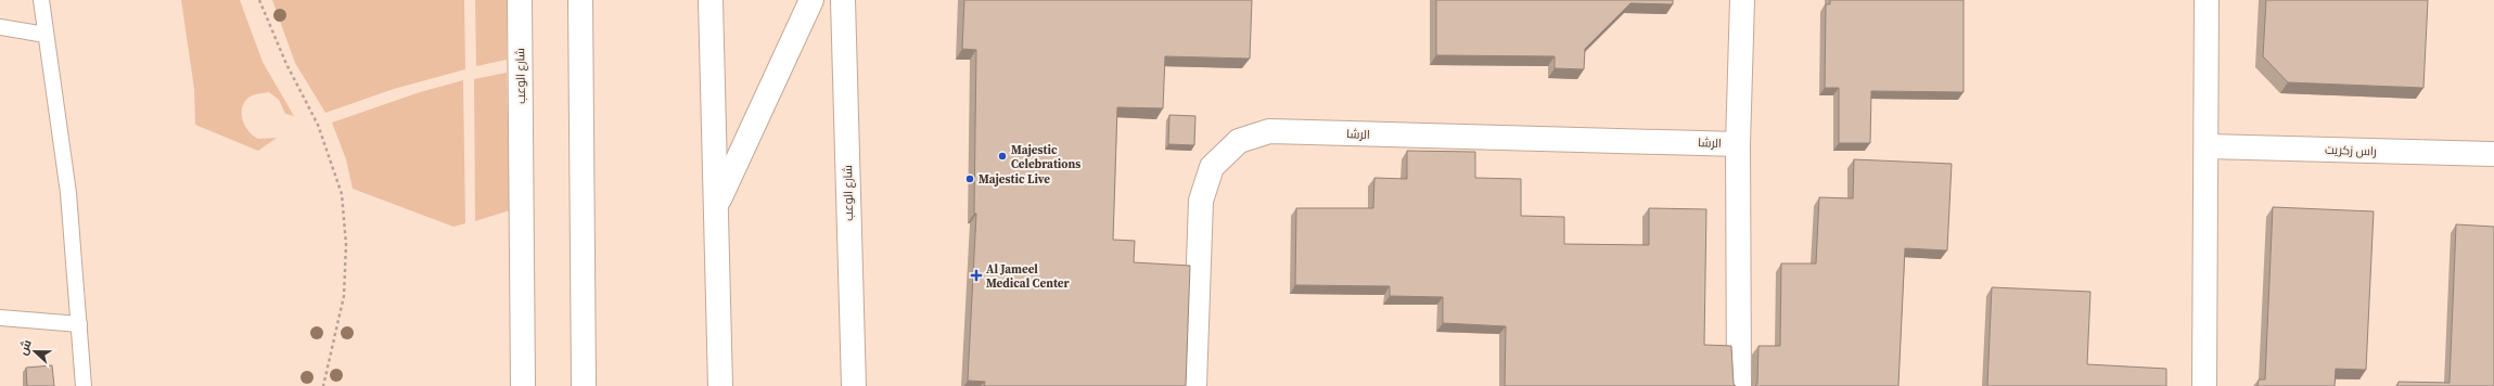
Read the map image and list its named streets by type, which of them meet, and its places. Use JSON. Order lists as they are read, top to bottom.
{
  "streets": {
    "street": ["شارع الوعب", "الرشا", "راس زكريت"]
  },
  "places": {
    "other": ["Majestic Celebrations", "Majestic Live"],
    "health": ["Al Jameel Medical Center"]
  },
  "north": "left"
}
